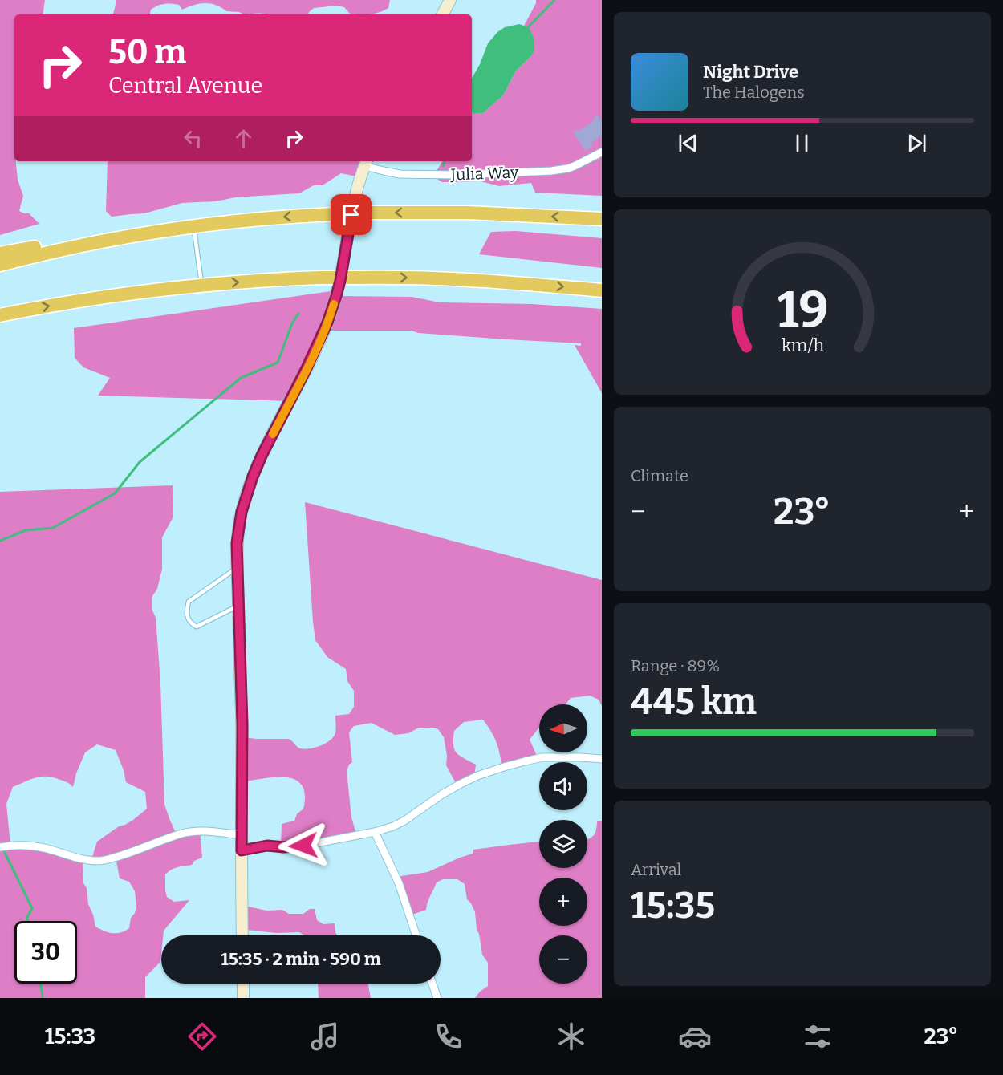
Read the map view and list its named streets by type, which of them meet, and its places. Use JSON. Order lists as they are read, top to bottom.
{
  "streets": {
    "street": ["Julia Way"]
  },
  "north": "left",
  "page": {
    "turn": ["50 m", "Central Avenue"],
    "song": ["Night Drive", "The Halogens"],
    "tile": [
      "Climate",
      ["Range · 89%", "445 km"],
      ["Arrival", "15:35"]
    ],
    "heat": ["−", "23°", "+"],
    "map_buttons": ["+", "−"],
    "limit": "30",
    "trip": "15:35 · 2 min · 590 m",
    "tabs": ["15:33", "23°"],
    "gauge": ["19", "km/h"]
  }
}
